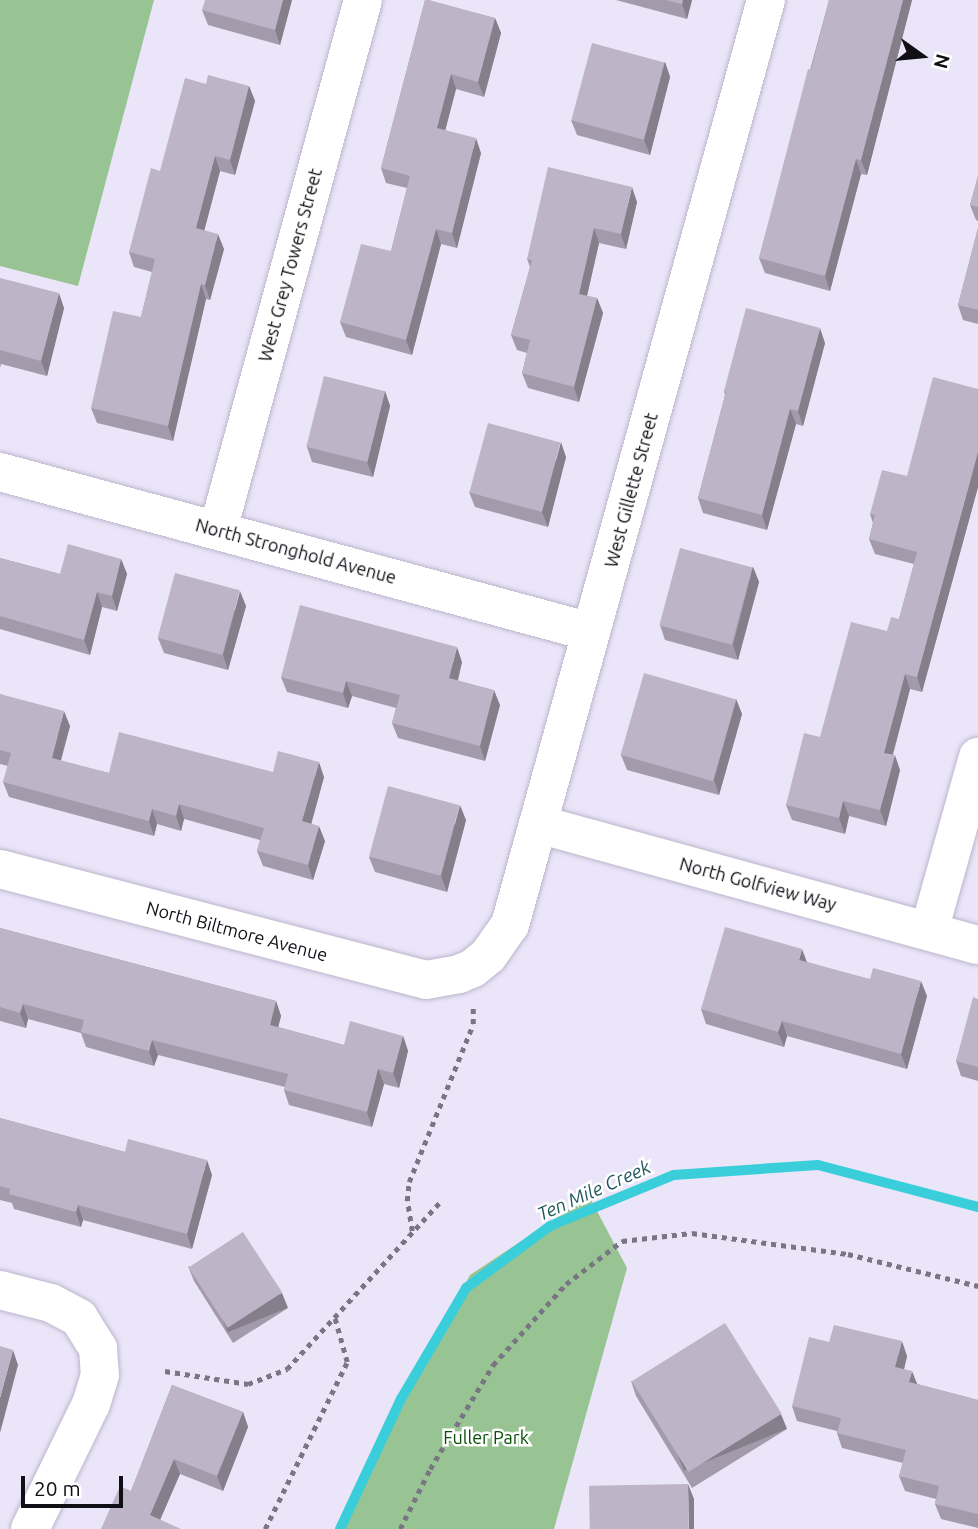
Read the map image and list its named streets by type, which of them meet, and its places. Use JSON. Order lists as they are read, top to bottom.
{
  "streets": {
    "street": [
      "West Grey Towers Street",
      "West Gillette Street",
      "North Stronghold Avenue",
      "North Golfview Way",
      "North Biltmore Avenue"
    ]
  },
  "crossings": [
    ["West Grey Towers Street", "North Stronghold Avenue"],
    ["West Gillette Street", "North Stronghold Avenue"],
    ["West Gillette Street", "North Golfview Way"],
    ["West Gillette Street", "North Biltmore Avenue"]
  ],
  "water": ["Ten Mile Creek"],
  "parks": ["Fuller Park"],
  "scale_bar": "20 m",
  "north": "right"
}
